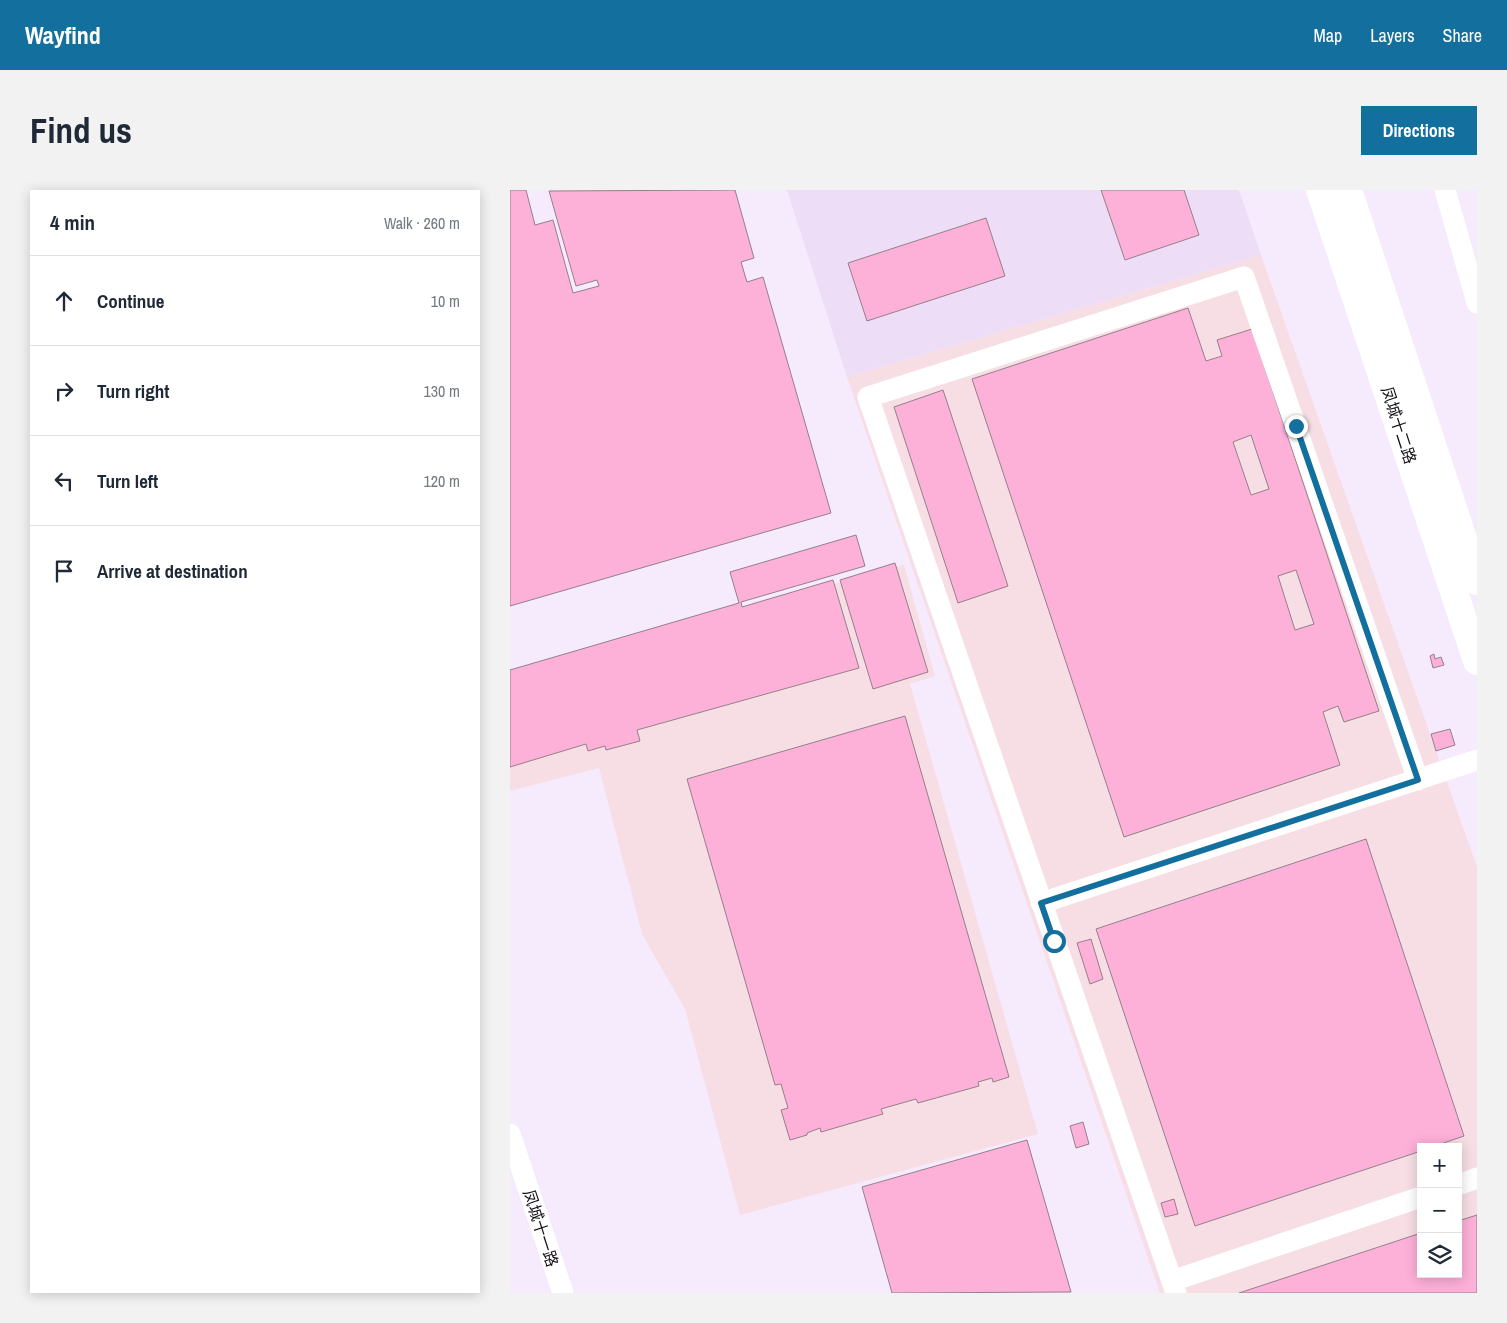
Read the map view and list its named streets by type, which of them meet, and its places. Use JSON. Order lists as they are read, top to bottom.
{
  "streets": {
    "main road": ["凤城十二路"],
    "street": ["凤城十一路"]
  },
  "page": {
    "header": "Wayfind",
    "nav": ["Map", "Layers", "Share"],
    "buttons": "Directions",
    "title": "Find us",
    "heading": ["4 min", "Walk · 260 m"],
    "list": [
      ["Continue", "10 m"],
      ["Turn right", "130 m"],
      ["Turn left", "120 m"],
      "Arrive at destination"
    ],
    "map_buttons": ["+", "−"]
  }
}
